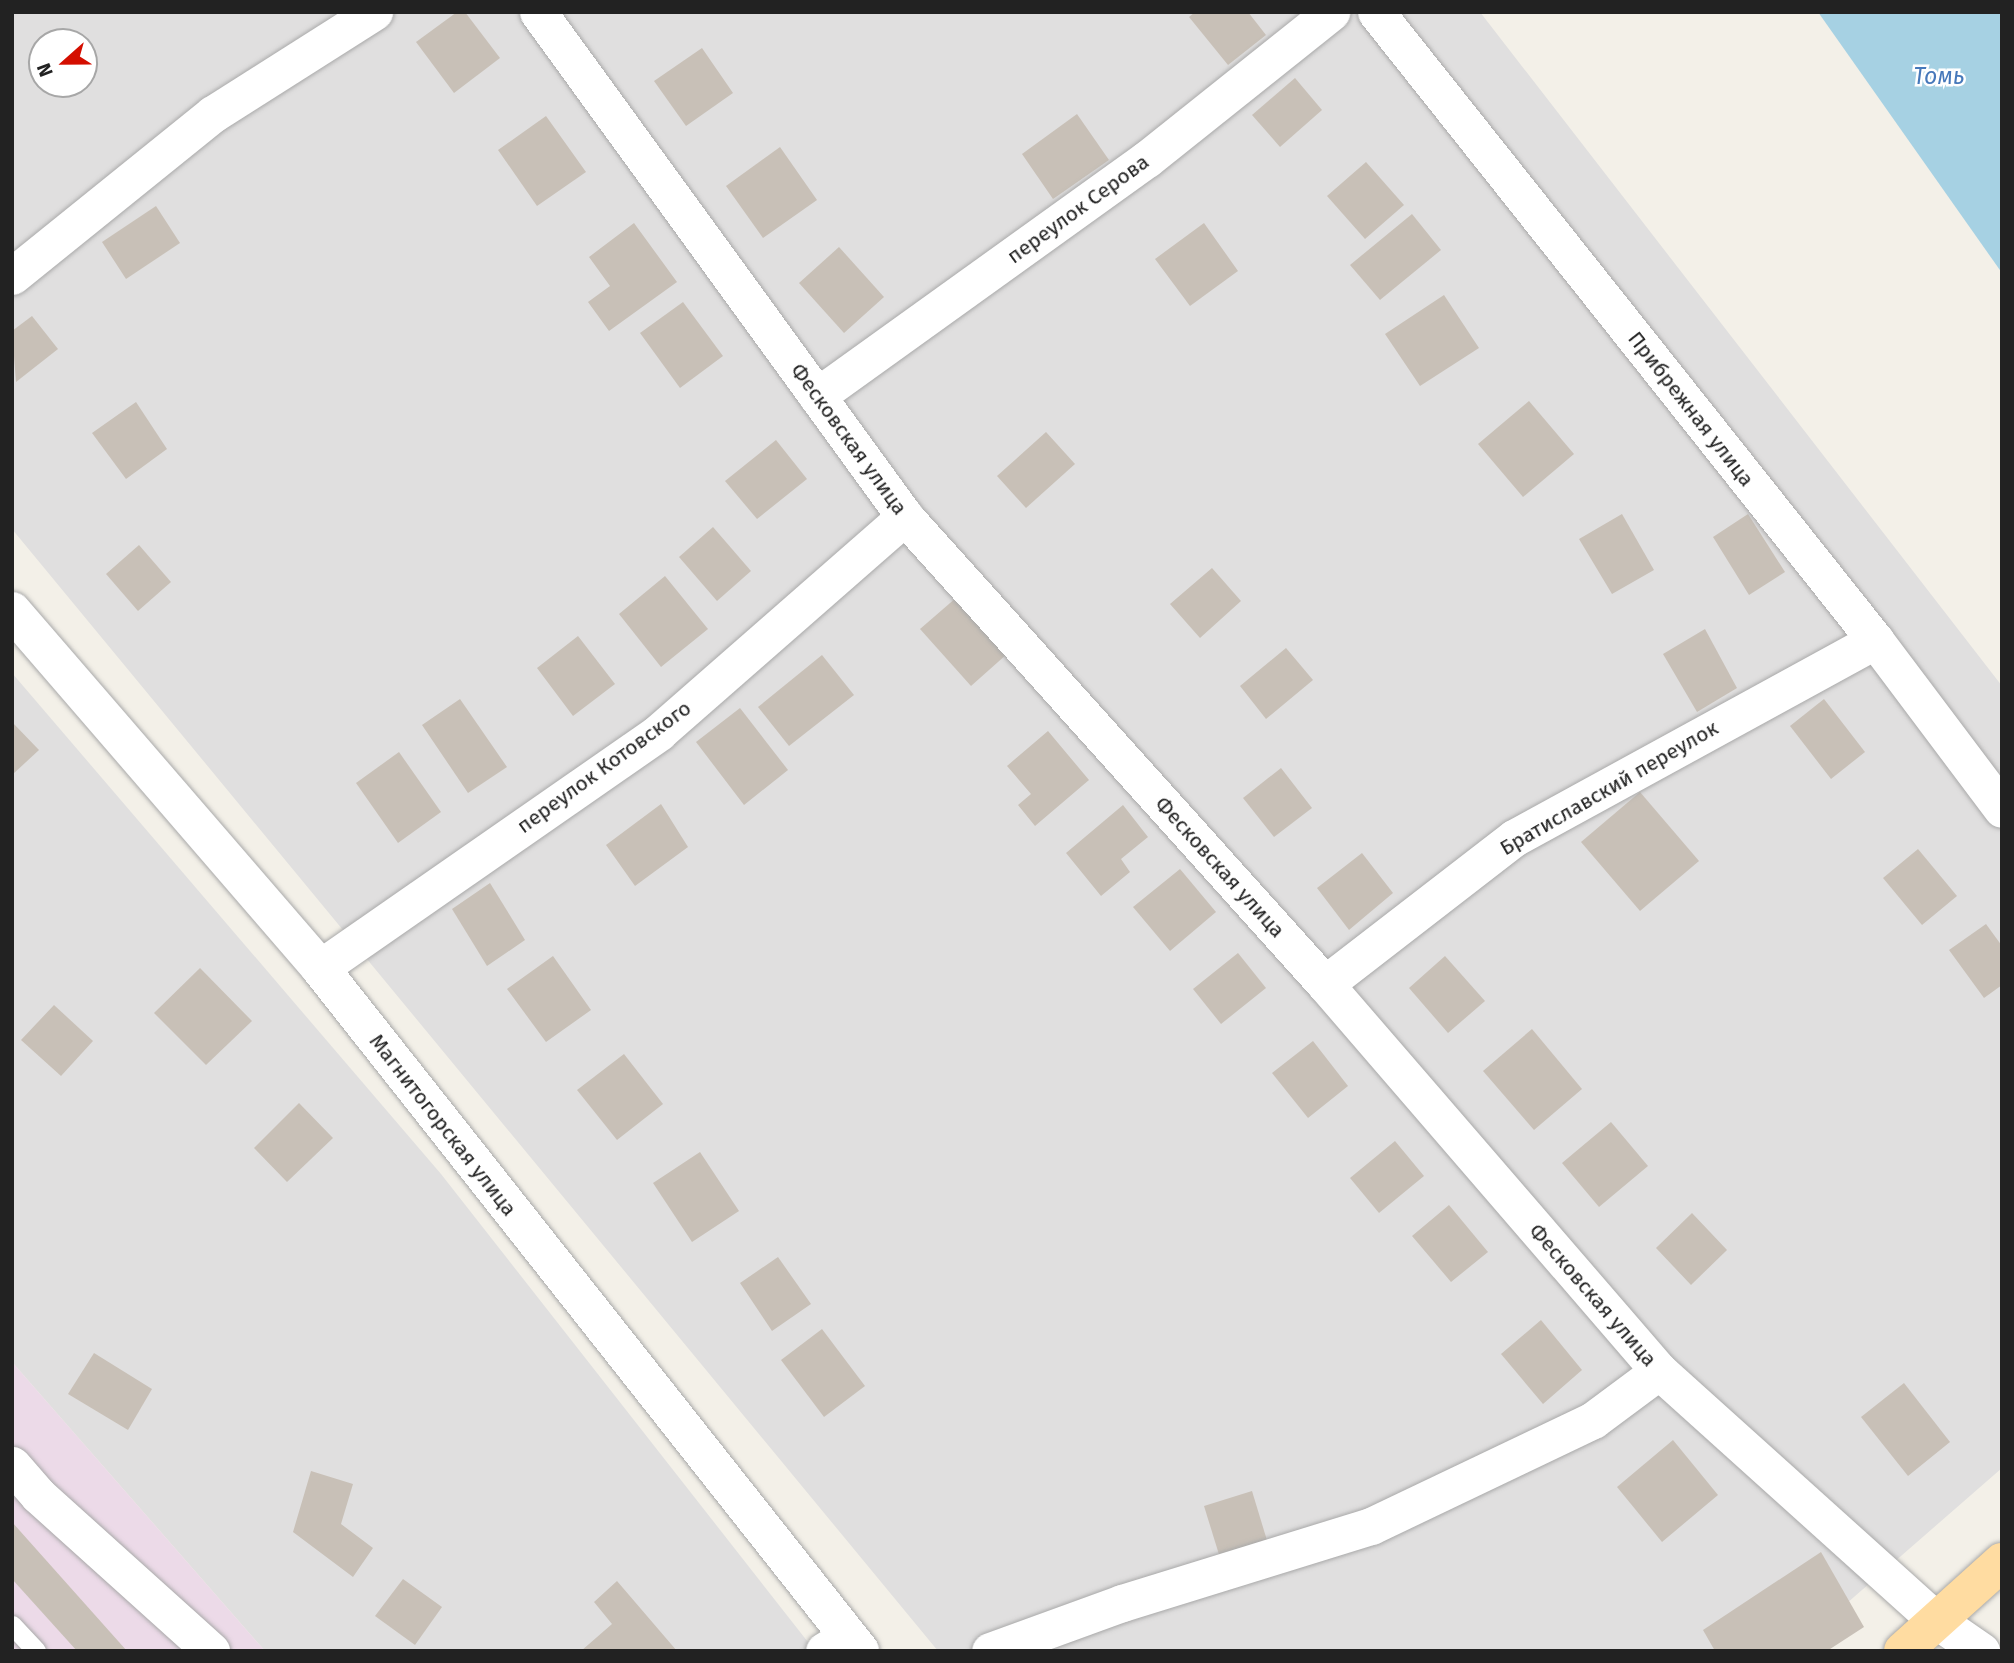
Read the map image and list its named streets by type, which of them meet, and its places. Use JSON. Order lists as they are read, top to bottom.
{
  "streets": {
    "street": [
      "переулок Серова",
      "Прибрежная улица",
      "Фесковская улица",
      "переулок Котовского",
      "Братиславский переулок",
      "Магнитогорская улица"
    ]
  },
  "crossings": [
    ["переулок Серова", "Фесковская улица"],
    ["Прибрежная улица", "Братиславский переулок"],
    ["Фесковская улица", "переулок Котовского"],
    ["Фесковская улица", "Братиславский переулок"],
    ["переулок Котовского", "Магнитогорская улица"]
  ],
  "water": ["Томь"],
  "north": "left"
}
